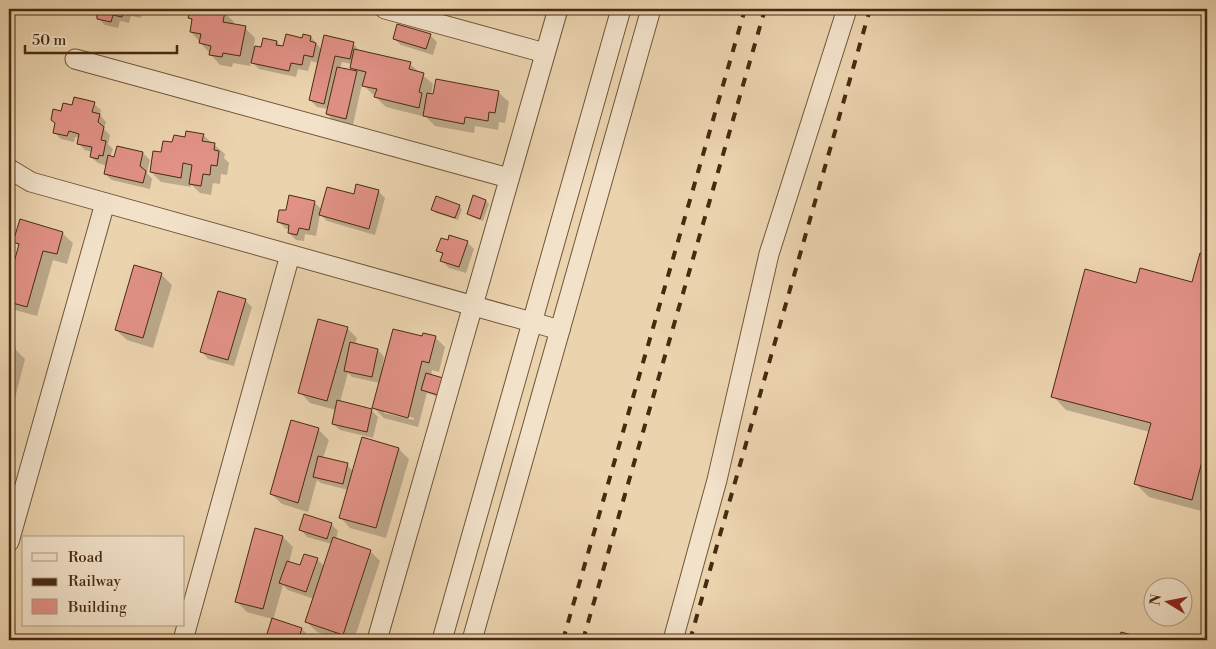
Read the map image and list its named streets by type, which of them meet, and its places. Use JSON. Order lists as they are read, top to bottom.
{
  "legend": ["Road", "Railway", "Building"],
  "scale_bar": "50 m",
  "north": "left"
}
